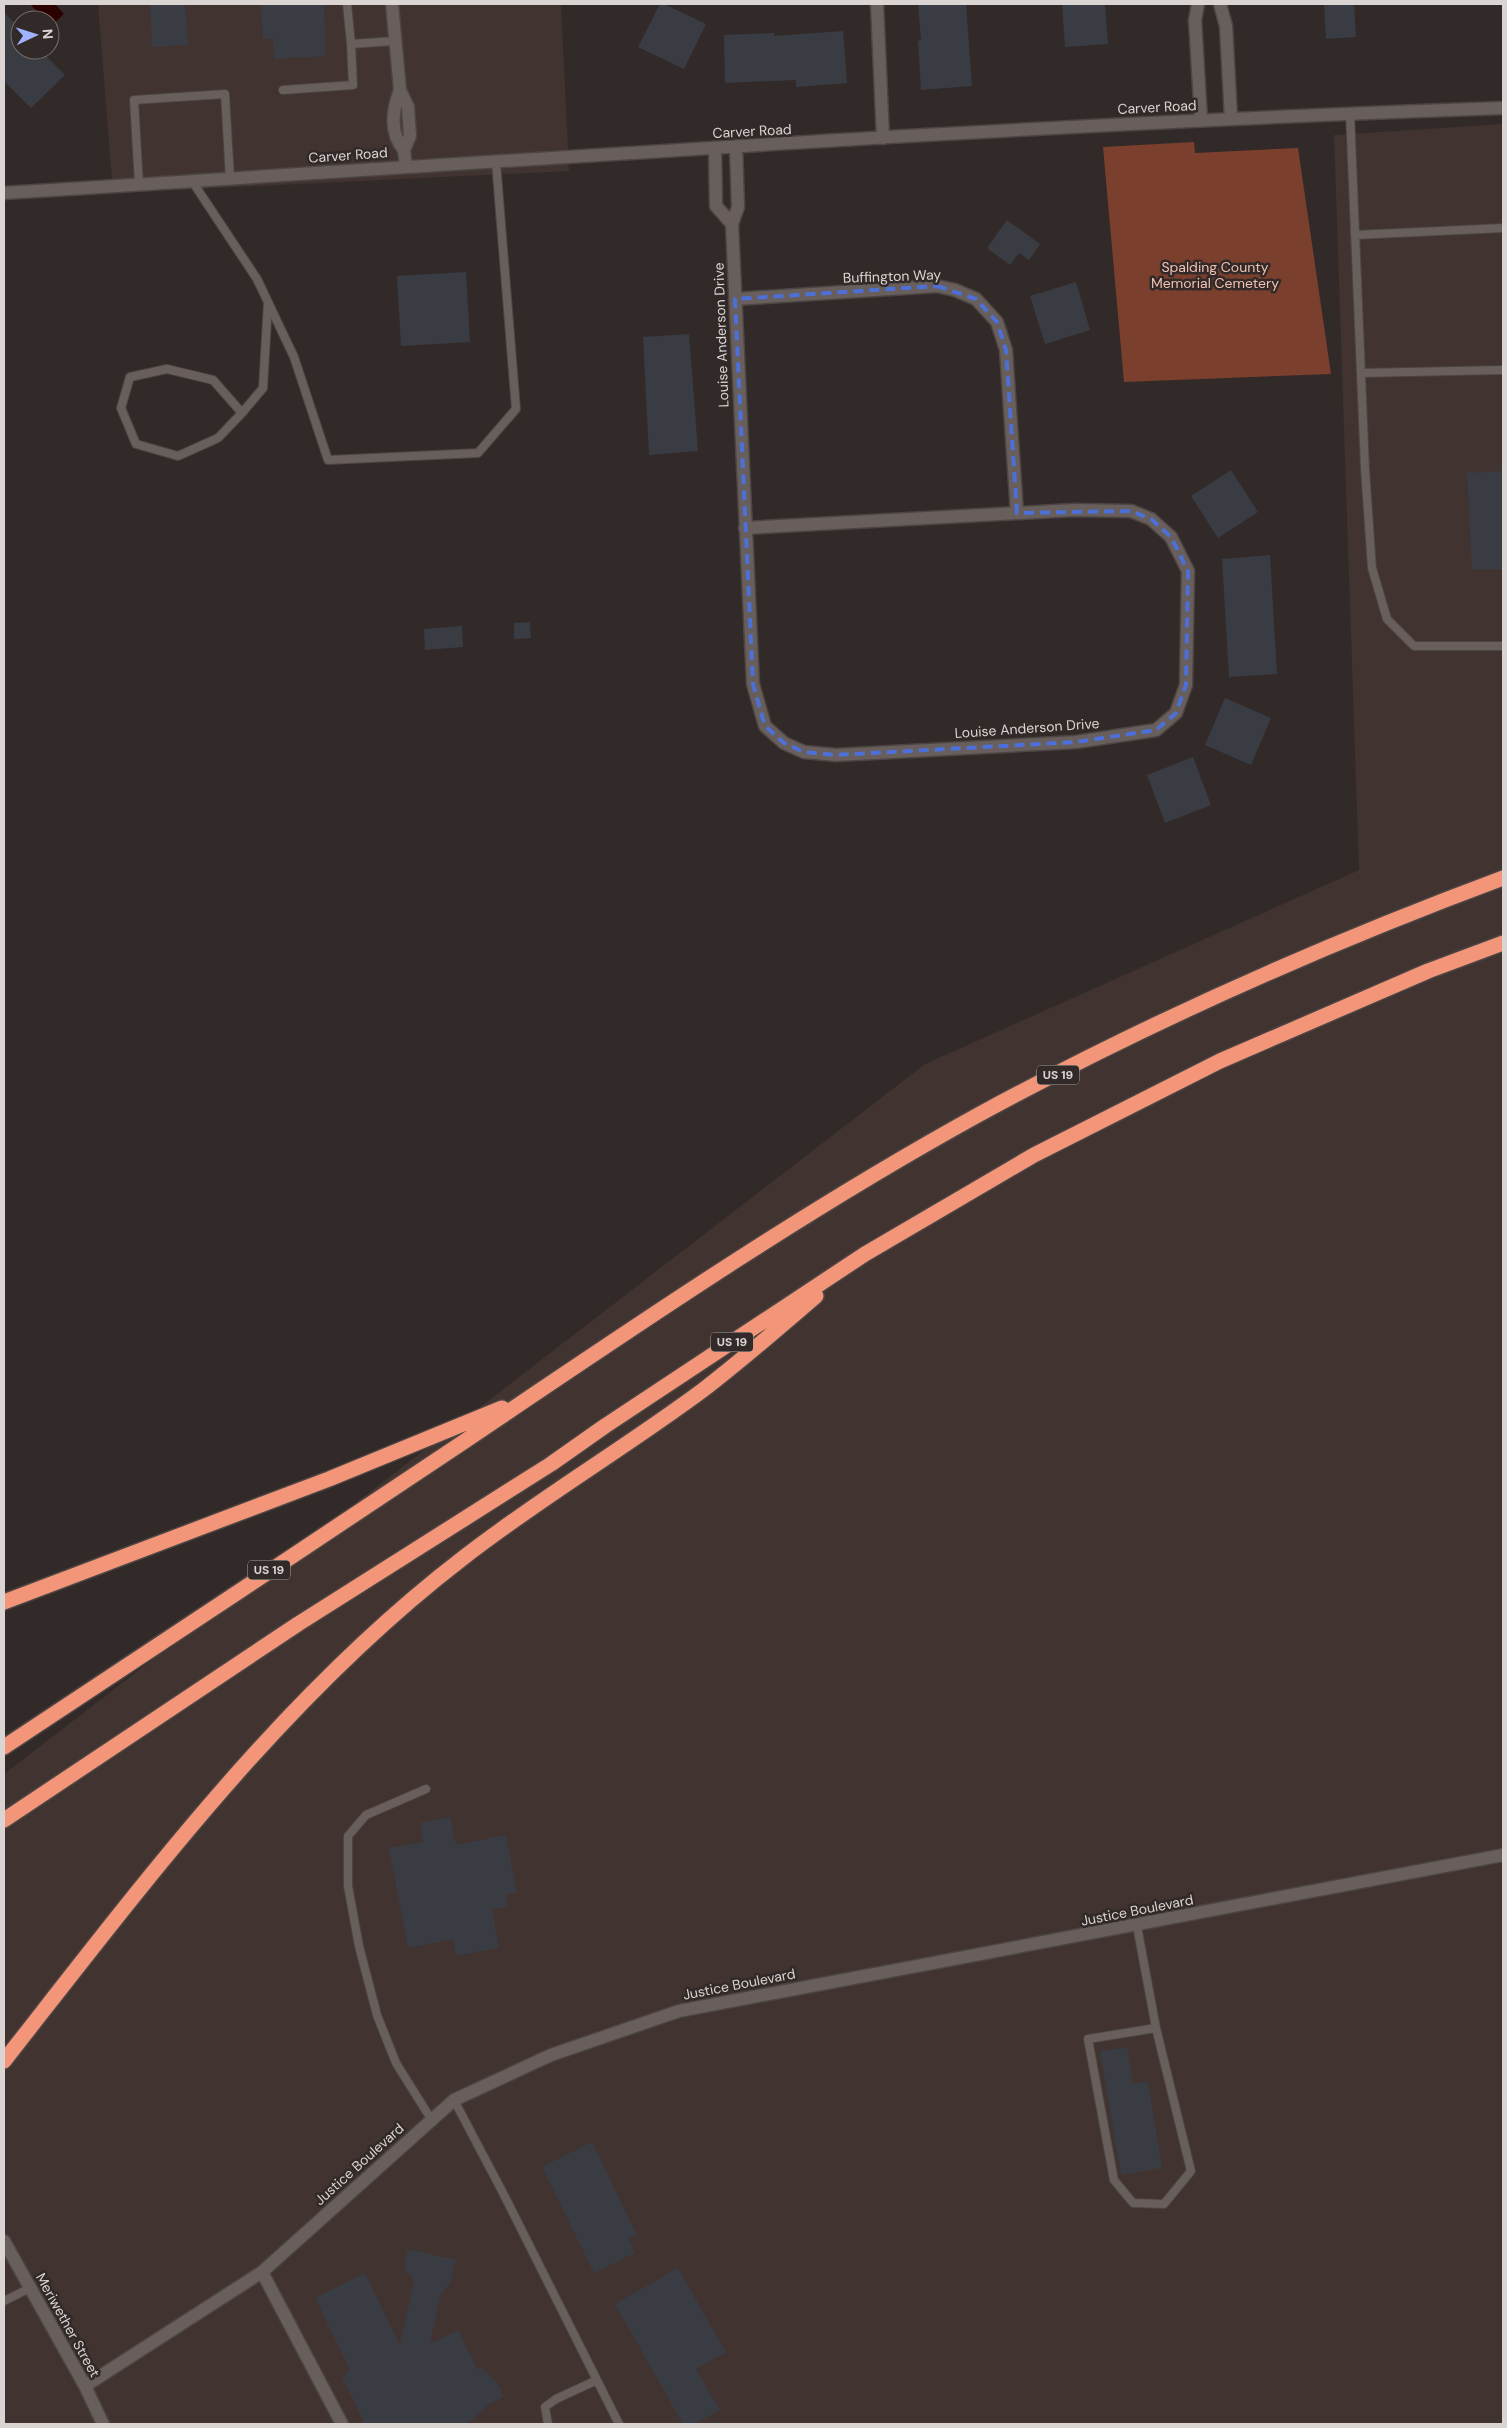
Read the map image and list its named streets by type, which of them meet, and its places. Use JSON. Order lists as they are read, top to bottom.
{
  "streets": {
    "highway": ["US 19"],
    "street": [
      "Carver Road",
      "Buffington Way",
      "Louise Anderson Drive",
      "Justice Boulevard",
      "Meriwether Street"
    ]
  },
  "crossings": [
    ["Carver Road", "Louise Anderson Drive"],
    ["Buffington Way", "Louise Anderson Drive"],
    ["Justice Boulevard", "Meriwether Street"]
  ],
  "parks": ["Spalding County Memorial Cemetery"],
  "north": "right"
}
